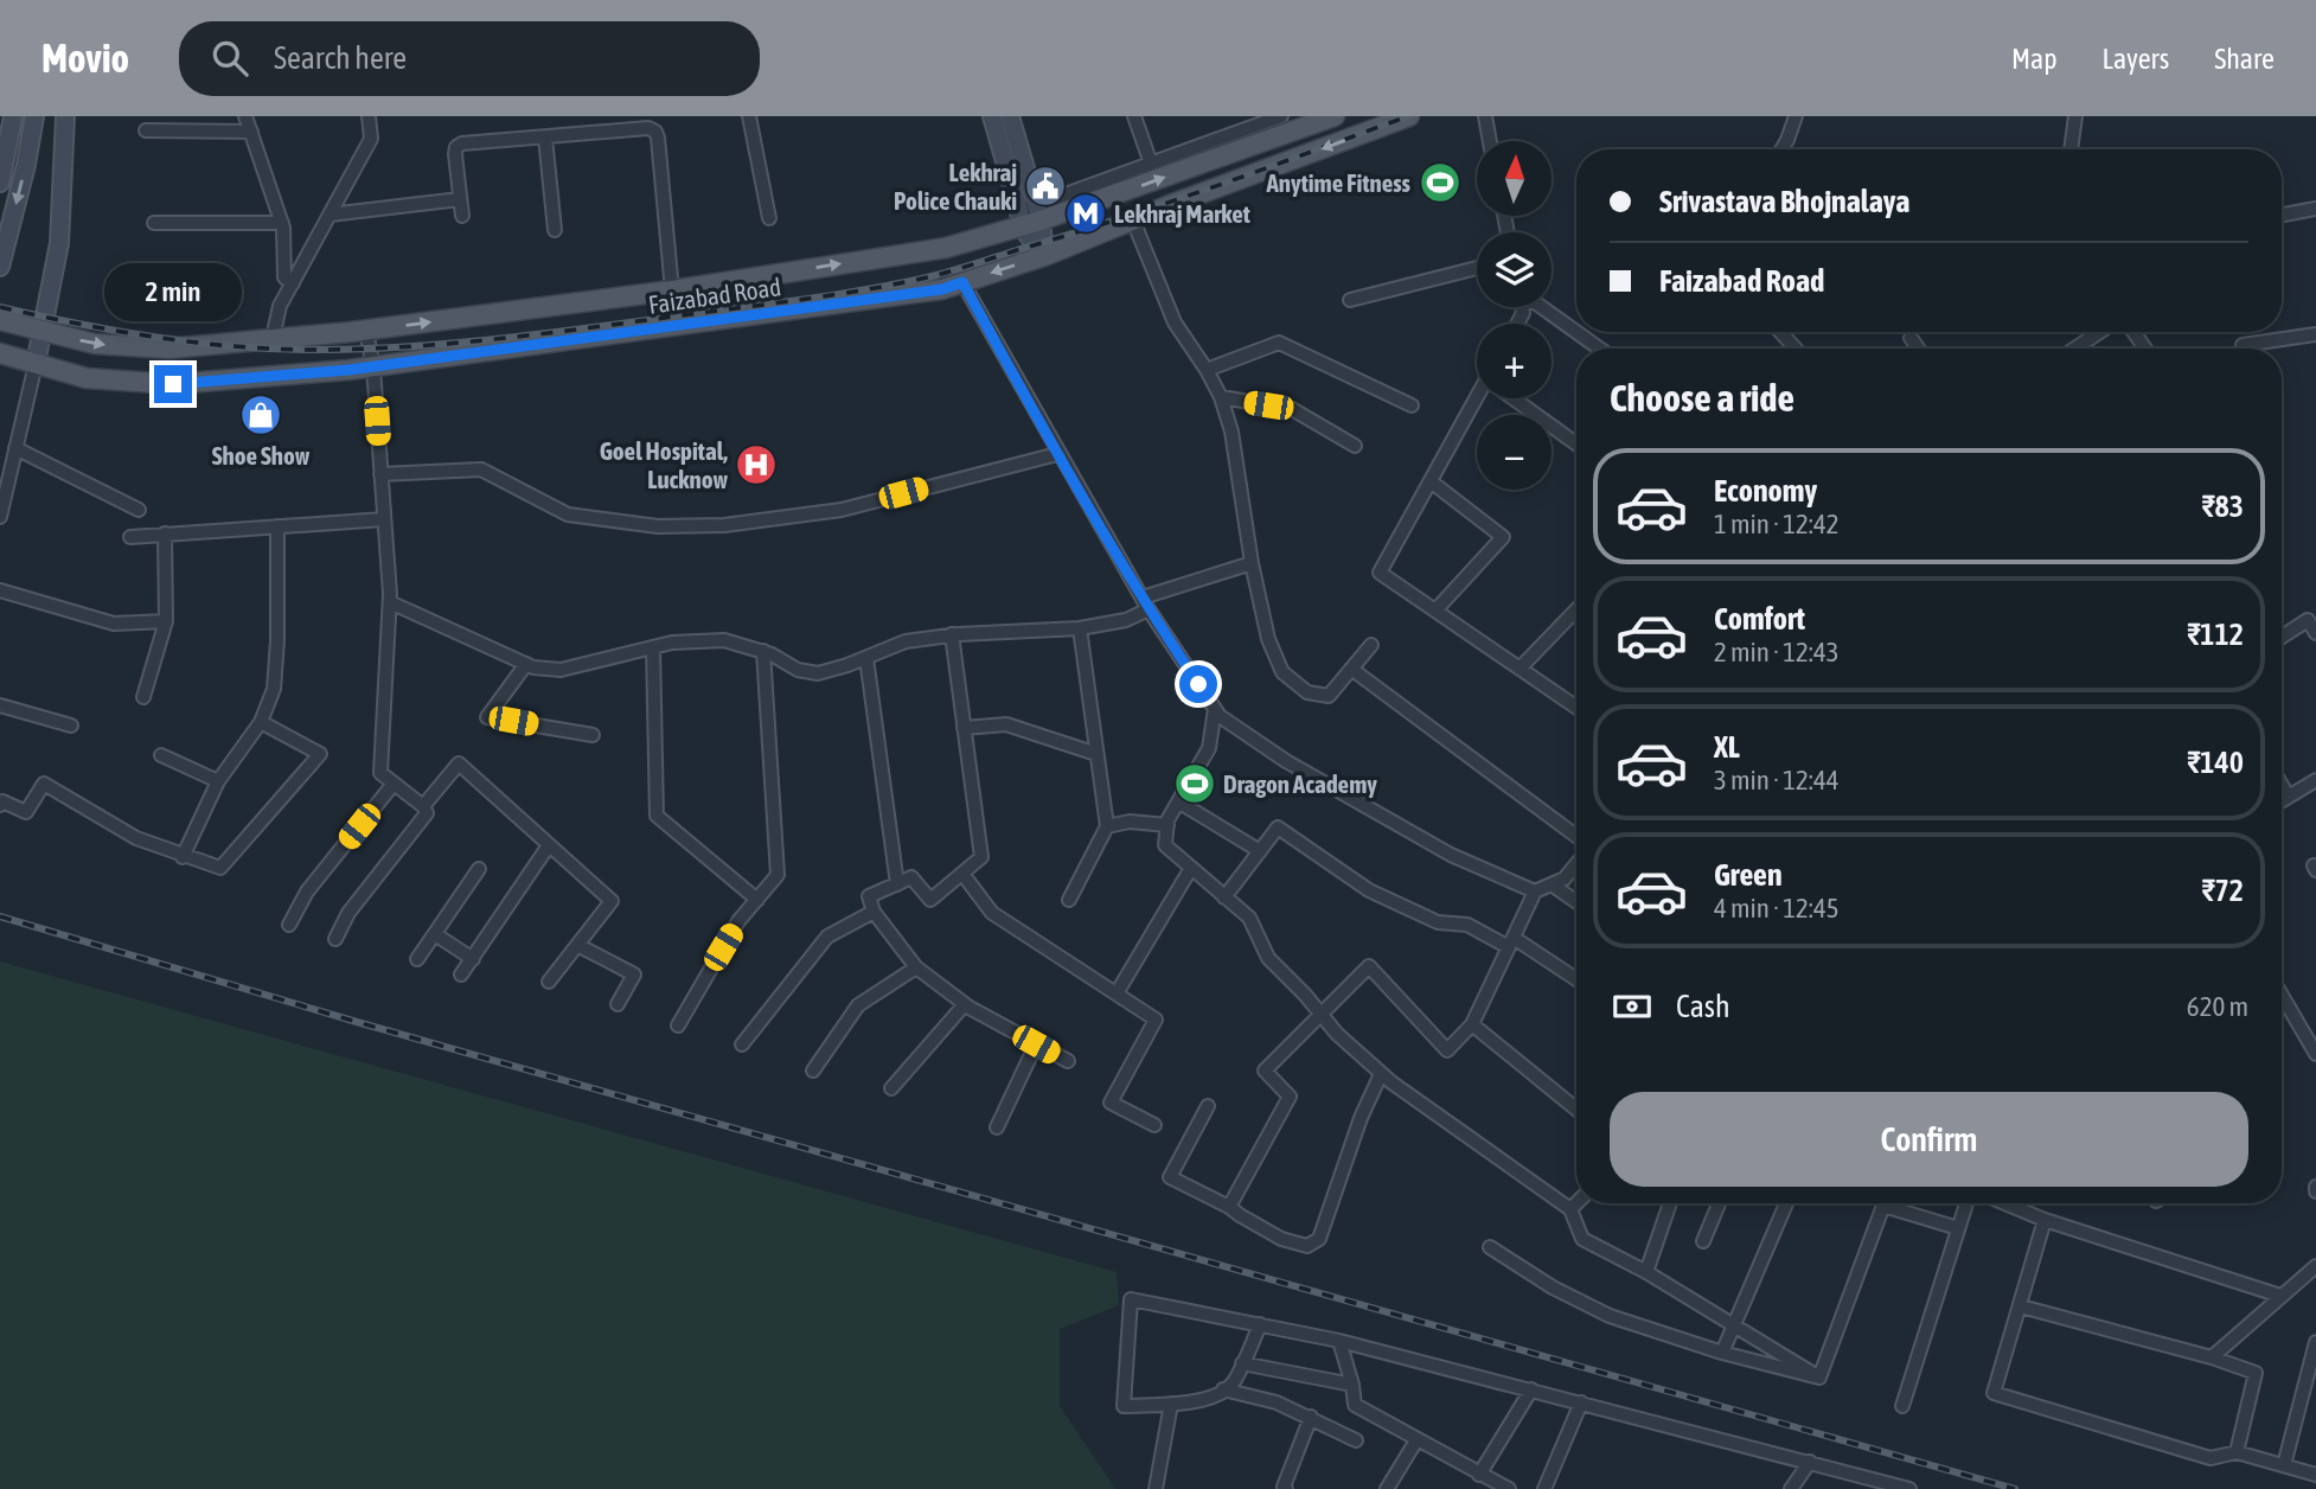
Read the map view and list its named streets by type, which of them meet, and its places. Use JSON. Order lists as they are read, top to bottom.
{
  "streets": {
    "main road": ["Faizabad Road"]
  },
  "places": {
    "sports": ["Anytime Fitness", "Dragon Academy"],
    "public building": ["Lekhraj Police Chauki"],
    "metro station": ["Lekhraj Market"],
    "shop": ["Shoe Show"],
    "hospital": ["Goel Hospital, Lucknow"]
  },
  "north": "top",
  "page": {
    "header": "Movio",
    "search": "Search here",
    "nav": ["Map", "Layers", "Share"],
    "map_buttons": ["+", "−"],
    "banner": ["Srivastava Bhojnalaya", "Faizabad Road"],
    "bubble": "2 min",
    "heading": "Choose a ride",
    "list": [
      {
        "name": "Economy",
        "note": "1 min · 12:42",
        "value": "₹83"
      },
      {
        "name": "Comfort",
        "note": "2 min · 12:43",
        "value": "₹112"
      },
      {
        "name": "XL",
        "note": "3 min · 12:44",
        "value": "₹140"
      },
      {
        "name": "Green",
        "note": "4 min · 12:45",
        "value": "₹72"
      }
    ],
    "pay": ["Cash", "620 m"],
    "buttons": "Confirm"
  }
}
